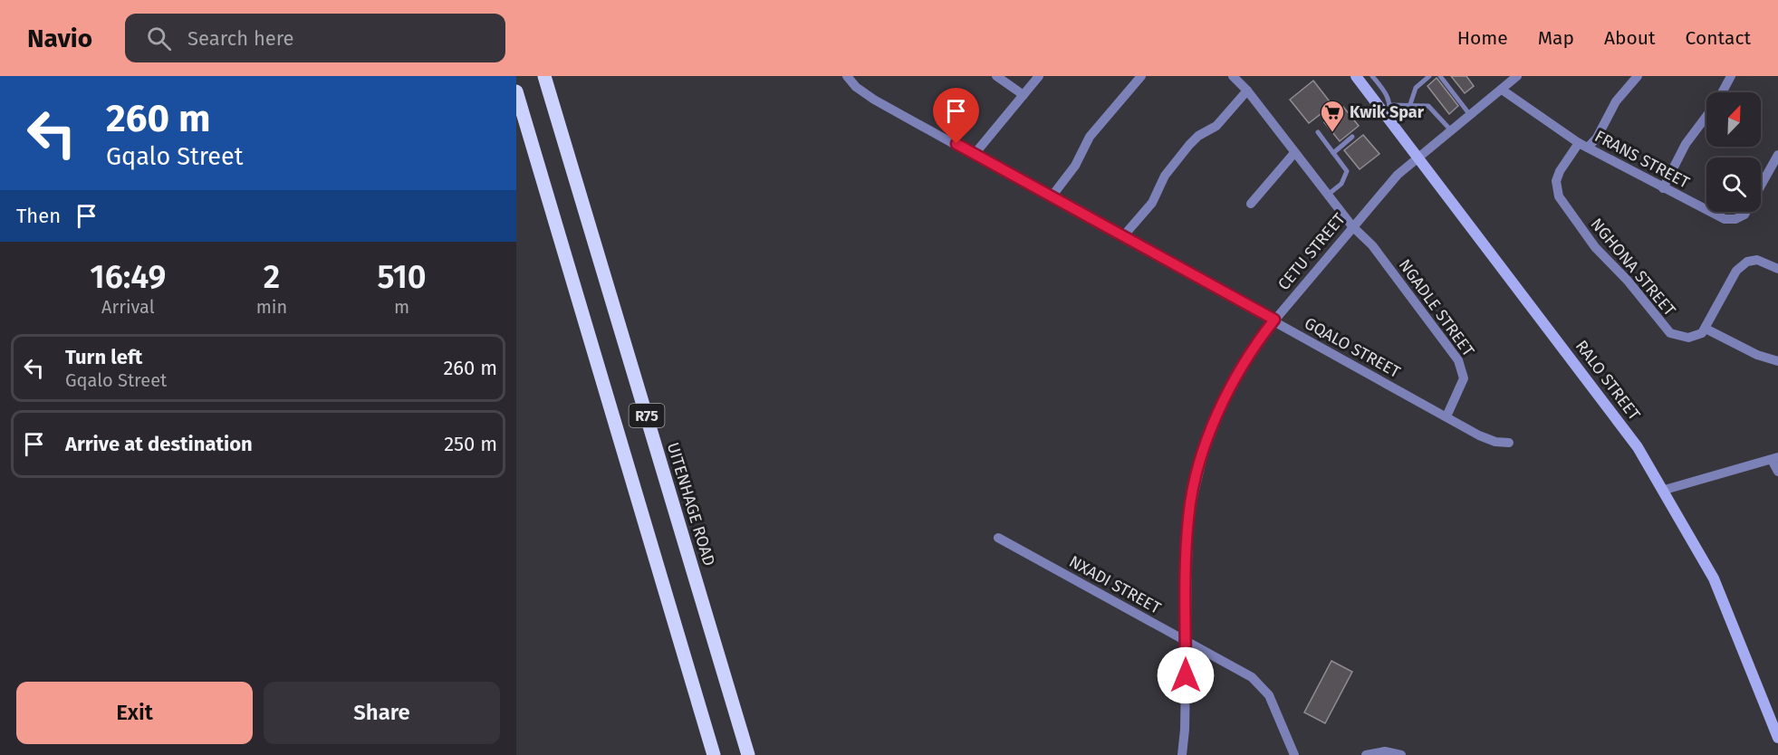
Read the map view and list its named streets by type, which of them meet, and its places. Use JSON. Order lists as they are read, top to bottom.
{
  "streets": {
    "main road": ["R75", "UITENHAGE ROAD"],
    "street": [
      "FRANS STREET",
      "CETU STREET",
      "NGHONA STREET",
      "NGADLE STREET",
      "GQALO STREET",
      "RALO STREET",
      "NXADI STREET"
    ]
  },
  "crossings": [
    ["FRANS STREET", "CETU STREET"],
    ["FRANS STREET", "NGHONA STREET"],
    ["CETU STREET", "NGADLE STREET"],
    ["CETU STREET", "GQALO STREET"],
    ["CETU STREET", "RALO STREET"],
    ["CETU STREET", "NXADI STREET"],
    ["NGADLE STREET", "GQALO STREET"]
  ],
  "places": {
    "supermarket": ["Kwik Spar"]
  },
  "north": "top right",
  "page": {
    "header": "Navio",
    "search": "Search here",
    "nav": [
      "Home",
      "Map",
      "About",
      "Contact"
    ],
    "turn": ["260 m", "Gqalo Street"],
    "then": "Then",
    "eta": [
      "16:49",
      "Arrival",
      "2",
      "min",
      "510",
      "m"
    ],
    "list": [
      {
        "name": "Turn left",
        "note": "Gqalo Street",
        "value": "260 m"
      },
      {
        "name": "Arrive at destination",
        "value": "250 m"
      }
    ],
    "buttons": ["Exit", "Share"]
  }
}
